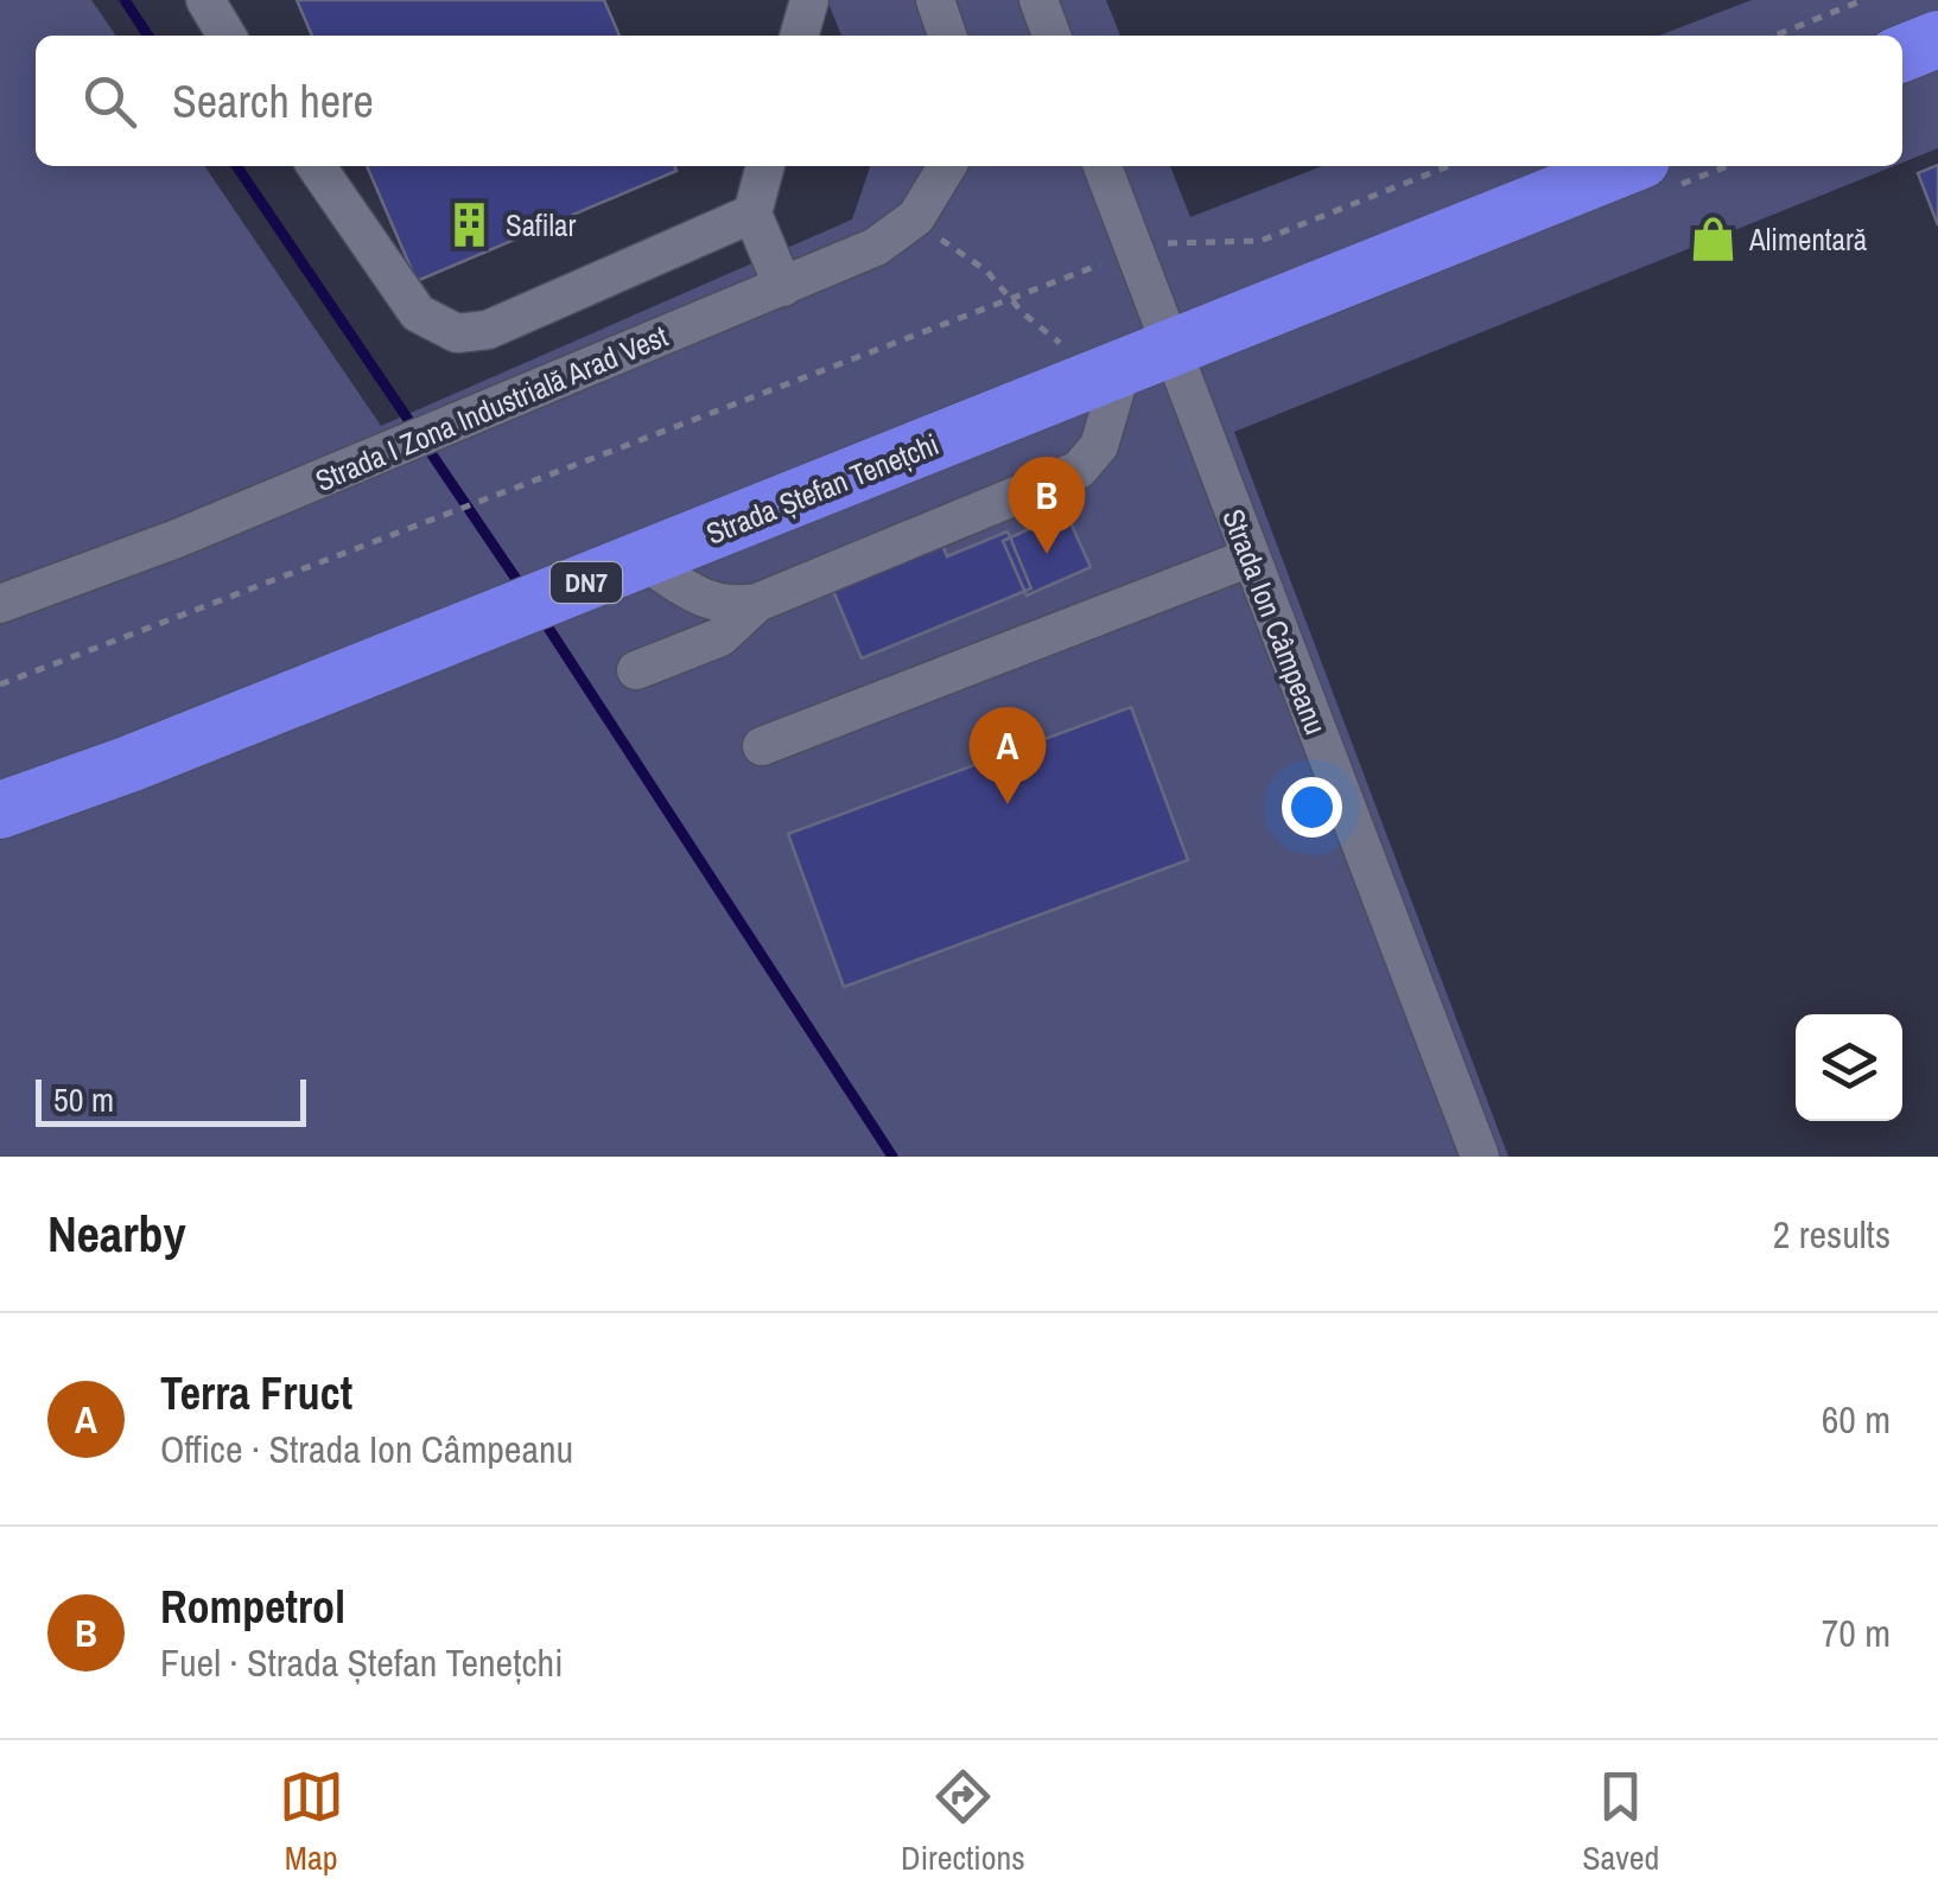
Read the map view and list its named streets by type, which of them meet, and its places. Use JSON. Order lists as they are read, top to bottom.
{
  "streets": {
    "highway": ["Strada Ștefan Tenețchi", "DN7"],
    "street": ["Strada I Zona Industrială Arad Vest", "Strada Ion Câmpeanu"]
  },
  "crossings": [
    ["Strada Ștefan Tenețchi", "Strada Ion Câmpeanu"]
  ],
  "places": {
    "building": ["Safilar"],
    "shop": ["Alimentară"]
  },
  "scale_bar": "50 m",
  "page": {
    "search": "Search here",
    "pins": ["B", "A"],
    "scale": "50 m",
    "heading": ["Nearby", "2 results"],
    "list": [
      {
        "mark": "A",
        "name": "Terra Fruct",
        "note": "Office · Strada Ion Câmpeanu",
        "value": "60 m"
      },
      {
        "mark": "B",
        "name": "Rompetrol",
        "note": "Fuel · Strada Ștefan Tenețchi",
        "value": "70 m"
      }
    ],
    "nav": ["Map", "Directions", "Saved"]
  }
}
